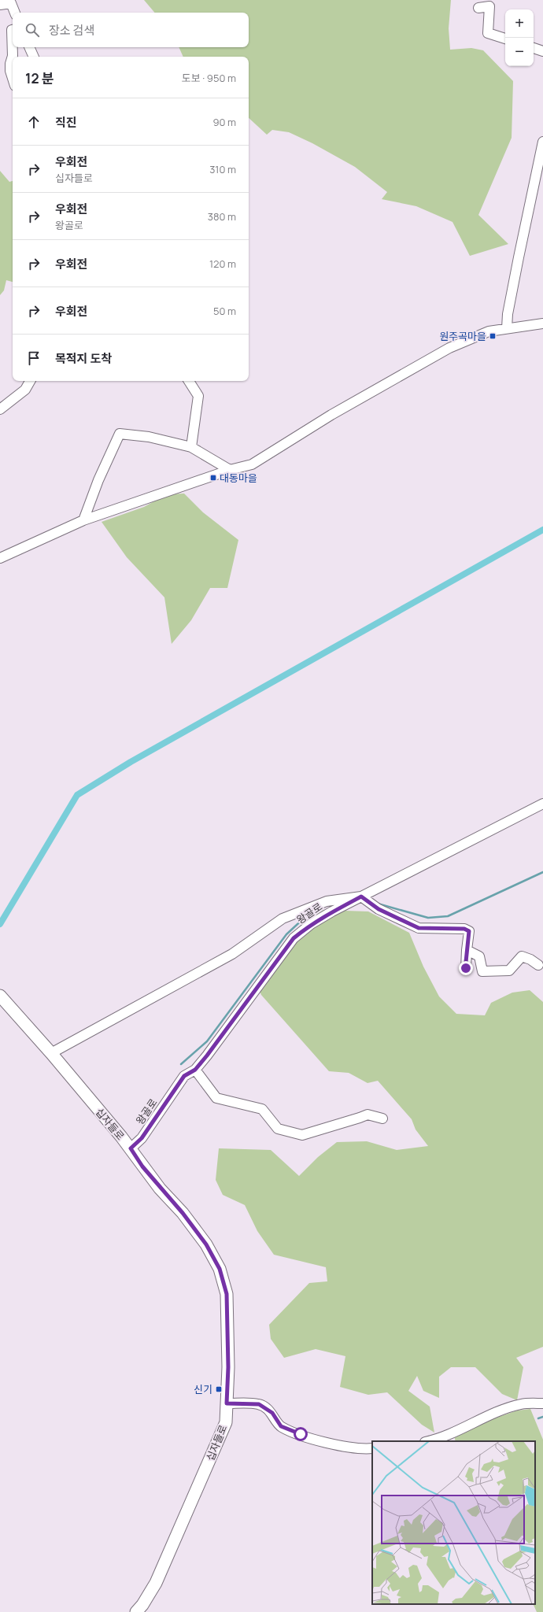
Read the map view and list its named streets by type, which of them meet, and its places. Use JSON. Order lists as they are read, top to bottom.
{
  "streets": {
    "main road": ["십자들로"],
    "street": ["왕골로"]
  },
  "crossings": [
    ["왕골로", "십자들로"]
  ],
  "places": {
    "transit": ["원주곡마을", "대동마을", "신기"]
  },
  "page": {
    "map_buttons": ["+", "−"],
    "search": "장소 검색",
    "heading": ["12 분", "도보 · 950 m"],
    "list": [
      ["직진", "90 m"],
      ["우회전", "십자들로", "310 m"],
      ["우회전", "왕골로", "380 m"],
      ["우회전", "120 m"],
      ["우회전", "50 m"],
      "목적지 도착"
    ]
  }
}
